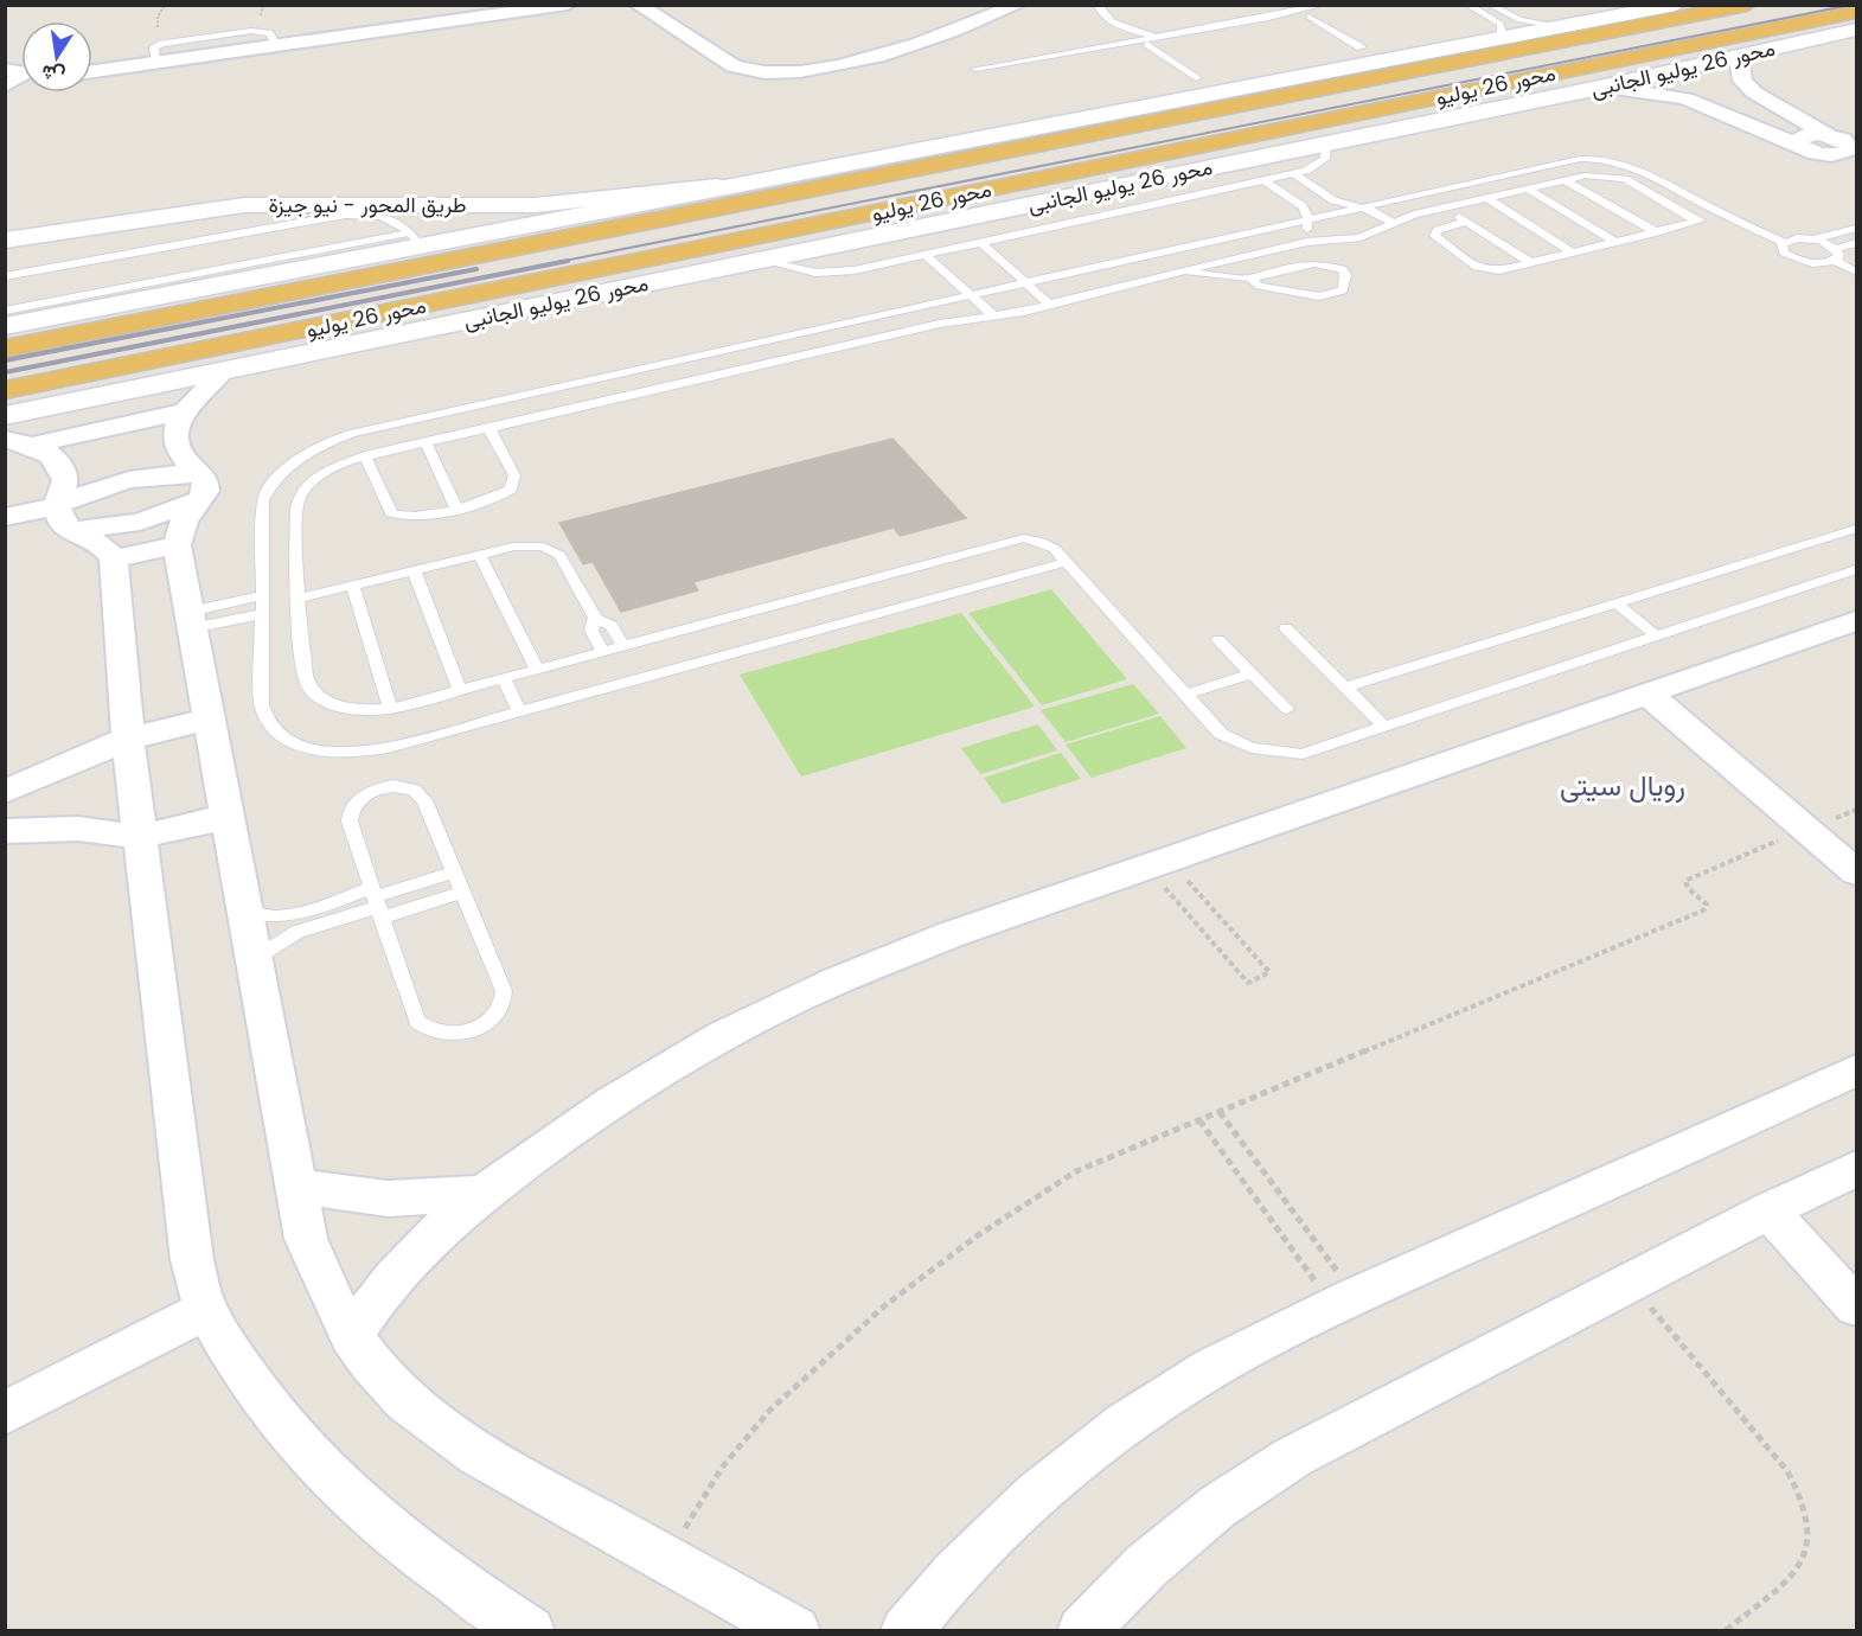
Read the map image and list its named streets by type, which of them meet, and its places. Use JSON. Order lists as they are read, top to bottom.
{
  "streets": {
    "highway": ["محور 26 يوليو"],
    "main road": ["محور 26 يوليو الجانبى", "طريق المحور - نيو جيزة"]
  },
  "districts": ["رويال سيتى"],
  "north": "bottom"
}
